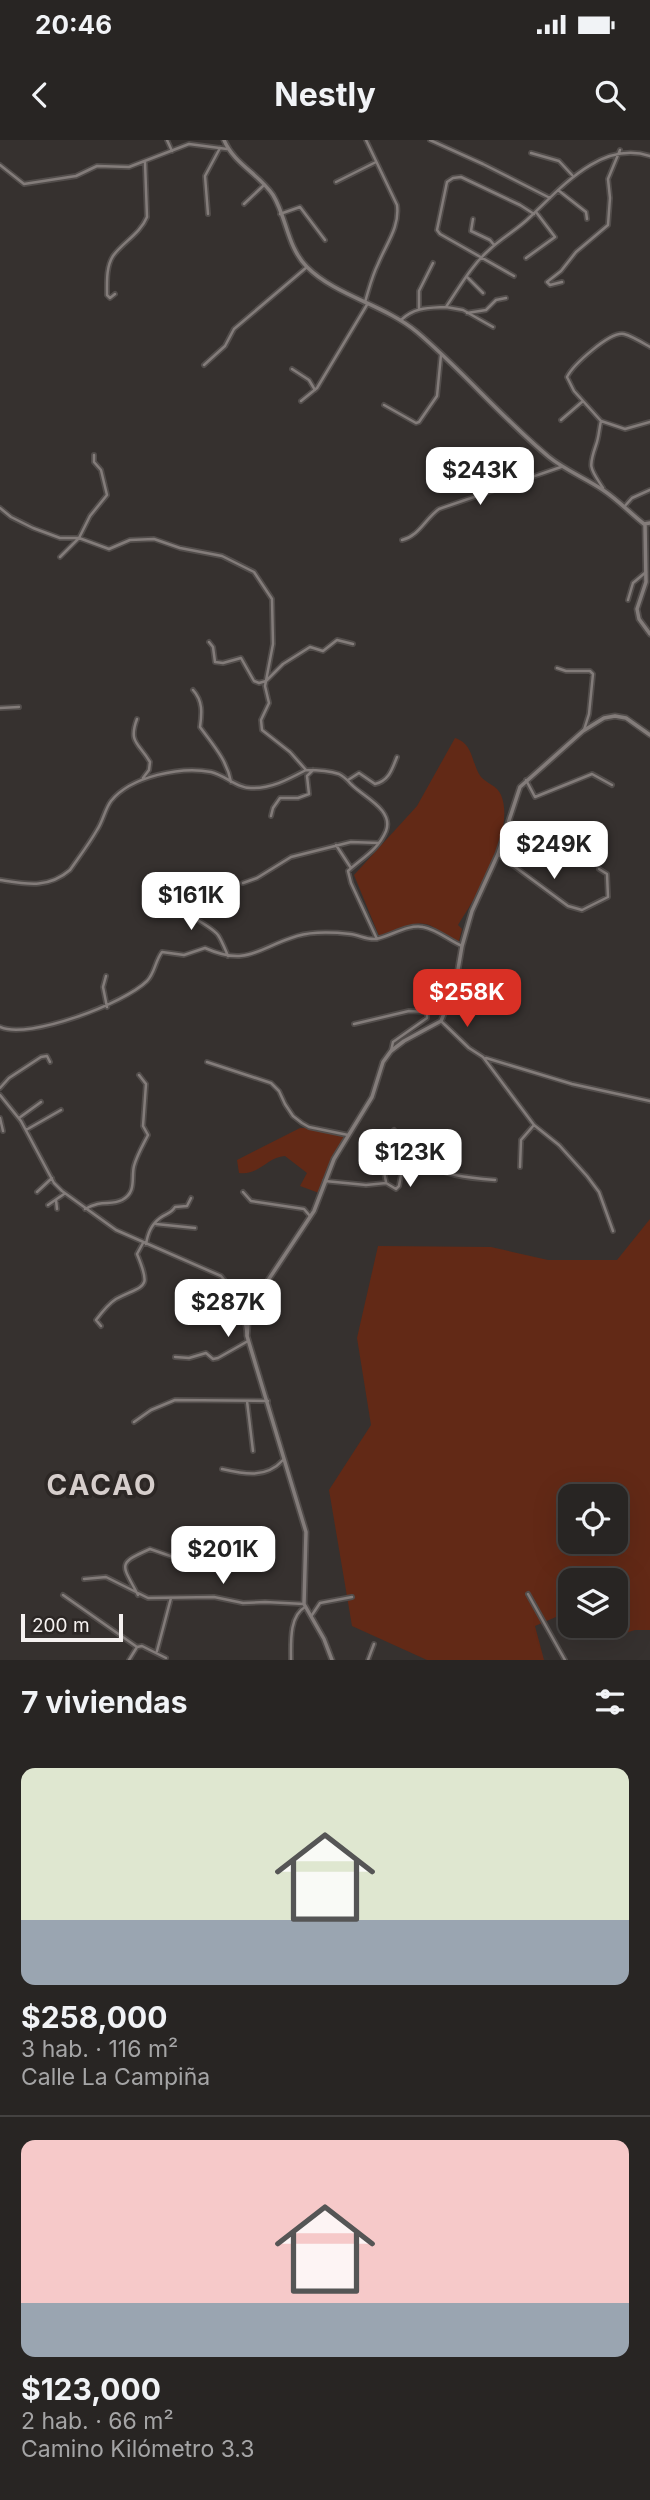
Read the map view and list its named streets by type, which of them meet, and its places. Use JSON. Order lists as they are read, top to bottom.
{
  "districts": ["CACAO"],
  "scale_bar": "200 m",
  "page": {
    "status": "20:46",
    "header": "Nestly",
    "price": [
      "$243K",
      "$249K",
      "$161K",
      "$258K",
      "$123K",
      "$287K",
      "$201K"
    ],
    "scale": "200 m",
    "heading": "7 viviendas",
    "list": [
      {
        "name": "$258,000",
        "note": "3 hab. · 116 m² · Calle La Campiña"
      },
      {
        "name": "$123,000",
        "note": "2 hab. · 66 m² · Camino Kilómetro 3.3"
      }
    ]
  }
}
